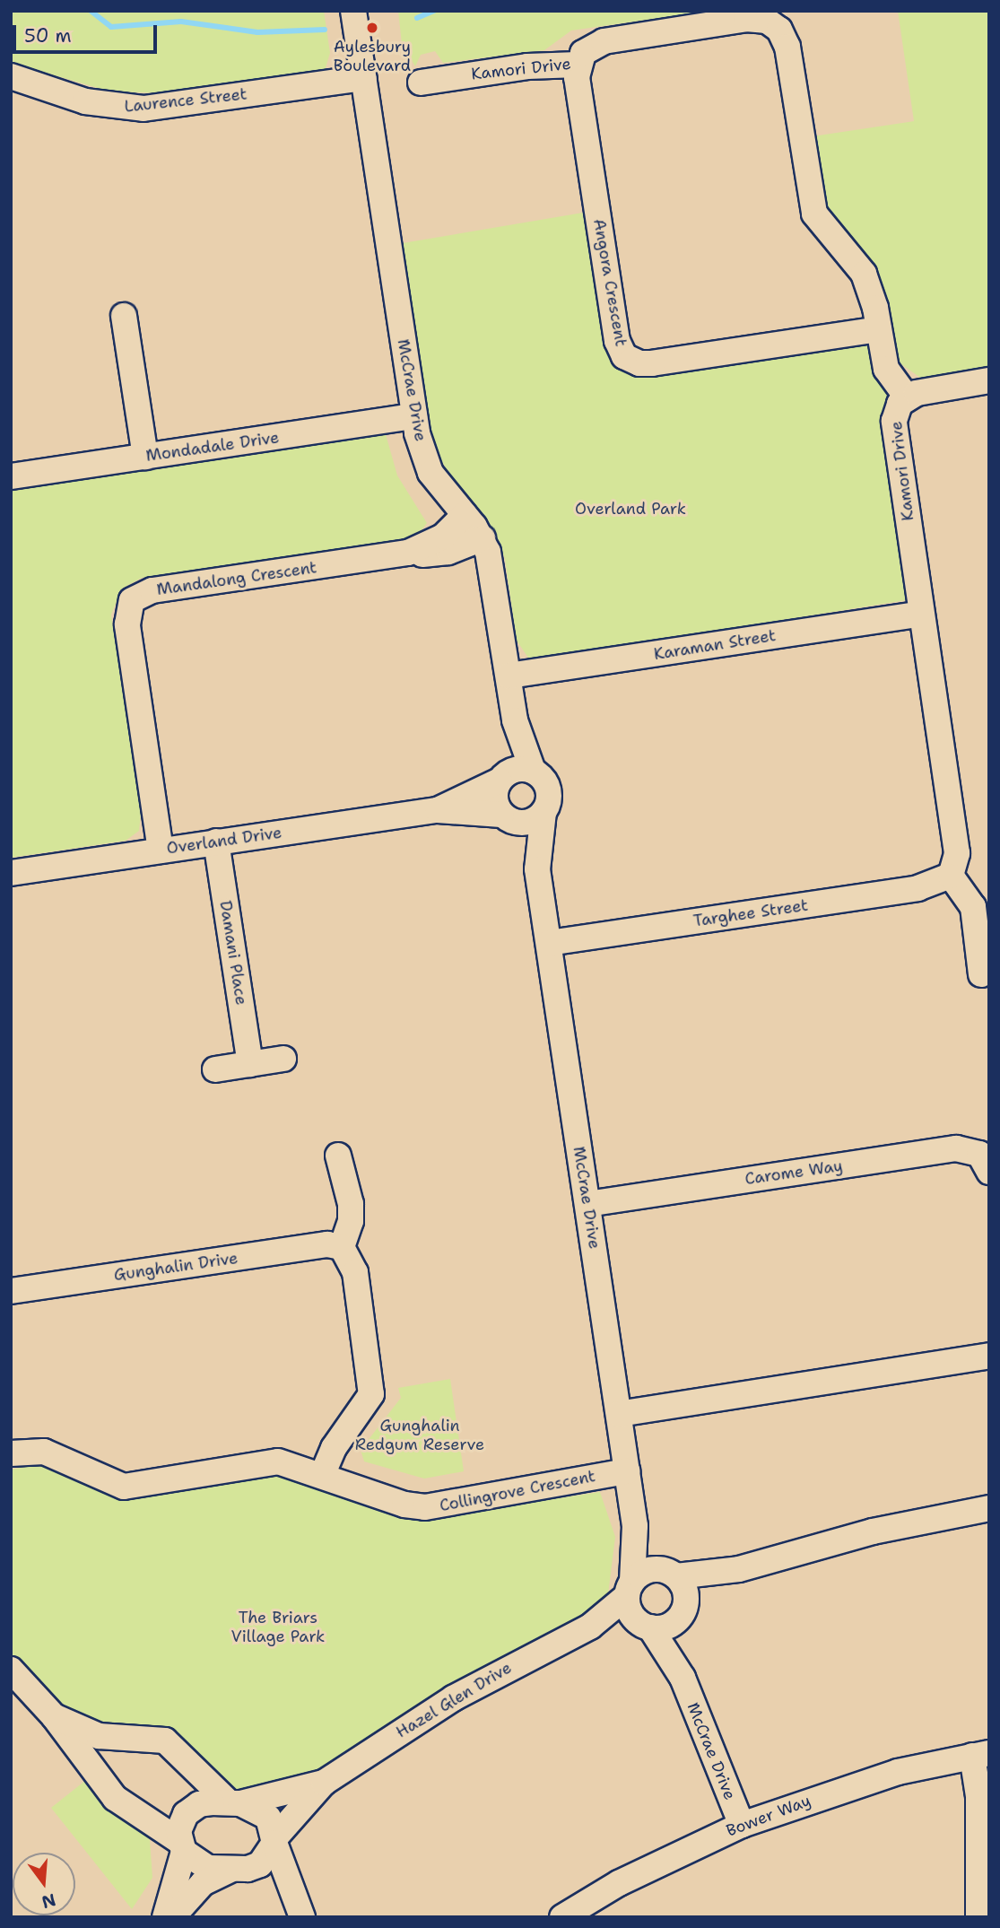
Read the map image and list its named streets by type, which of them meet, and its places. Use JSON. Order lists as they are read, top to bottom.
{
  "streets": {
    "street": [
      "Kamori Drive",
      "Laurence Street",
      "Angora Crescent",
      "McCrae Drive",
      "Mondadale Drive",
      "Mandalong Crescent",
      "Karaman Street",
      "Overland Drive",
      "Targhee Street",
      "Damani Place",
      "Carome Way",
      "Gunghalin Drive",
      "Collingrove Crescent",
      "Hazel Glen Drive",
      "Bower Way"
    ]
  },
  "crossings": [
    ["Kamori Drive", "Angora Crescent"],
    ["Kamori Drive", "Karaman Street"],
    ["Kamori Drive", "Targhee Street"],
    ["Laurence Street", "McCrae Drive"],
    ["McCrae Drive", "Mondadale Drive"],
    ["McCrae Drive", "Mandalong Crescent"],
    ["McCrae Drive", "Karaman Street"],
    ["McCrae Drive", "Overland Drive"],
    ["McCrae Drive", "Targhee Street"],
    ["McCrae Drive", "Carome Way"],
    ["McCrae Drive", "Collingrove Crescent"],
    ["McCrae Drive", "Hazel Glen Drive"],
    ["McCrae Drive", "Bower Way"],
    ["Mandalong Crescent", "Overland Drive"],
    ["Overland Drive", "Damani Place"]
  ],
  "parks": ["Overland Park", "Gunghalin Redgum Reserve", "The Briars Village Park"],
  "places": ["Aylesbury Boulevard"],
  "scale_bar": "50 m",
  "north": "bottom"
}
